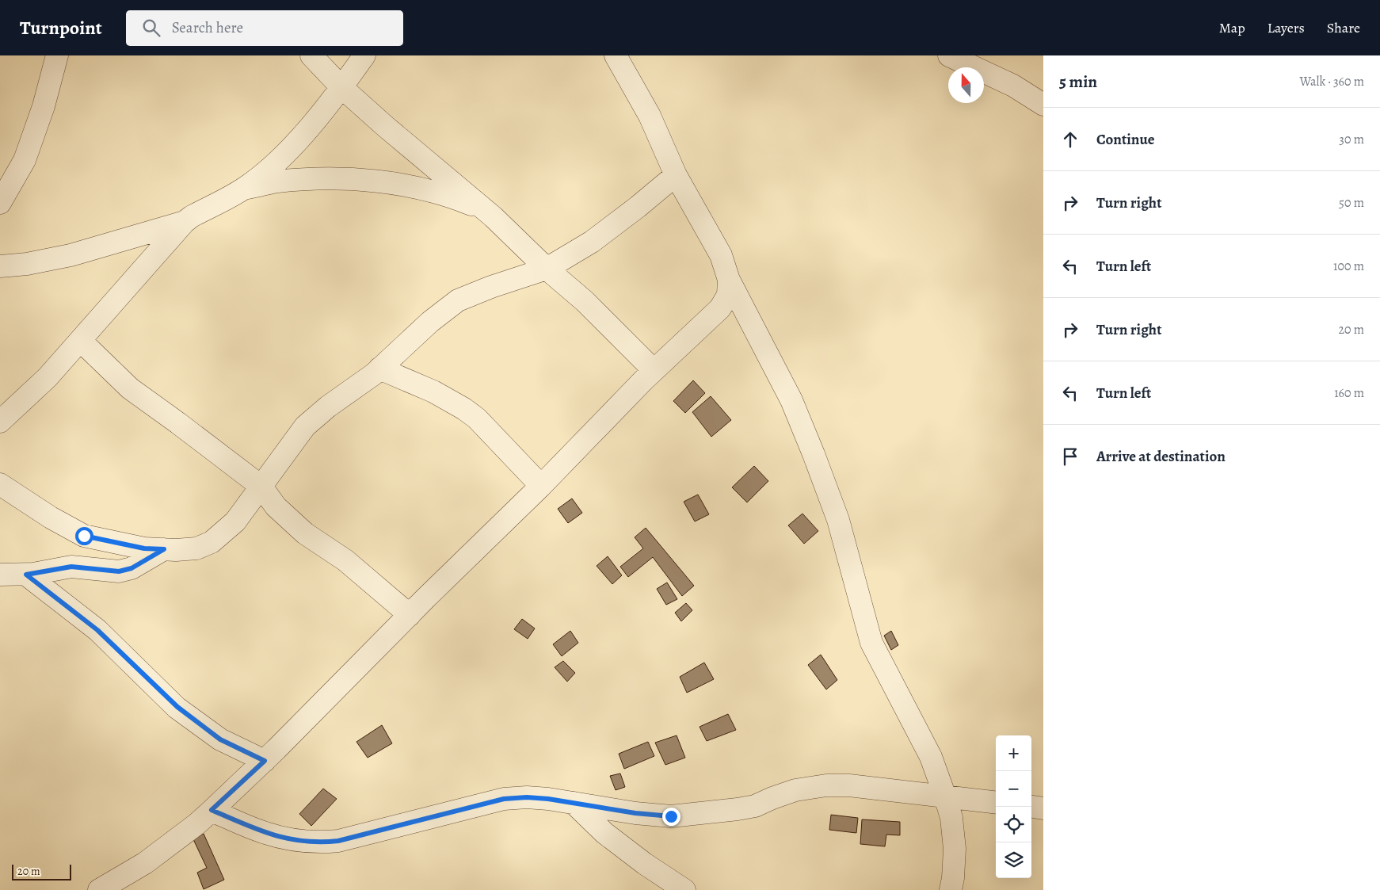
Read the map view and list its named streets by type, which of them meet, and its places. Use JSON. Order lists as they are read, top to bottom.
{
  "scale_bar": "20 m",
  "north": "top",
  "page": {
    "header": "Turnpoint",
    "search": "Search here",
    "nav": ["Map", "Layers", "Share"],
    "heading": ["5 min", "Walk · 360 m"],
    "list": [
      ["Continue", "30 m"],
      ["Turn right", "50 m"],
      ["Turn left", "100 m"],
      ["Turn right", "20 m"],
      ["Turn left", "160 m"],
      "Arrive at destination"
    ],
    "map_buttons": ["+", "−"],
    "scale": "20 m"
  }
}
